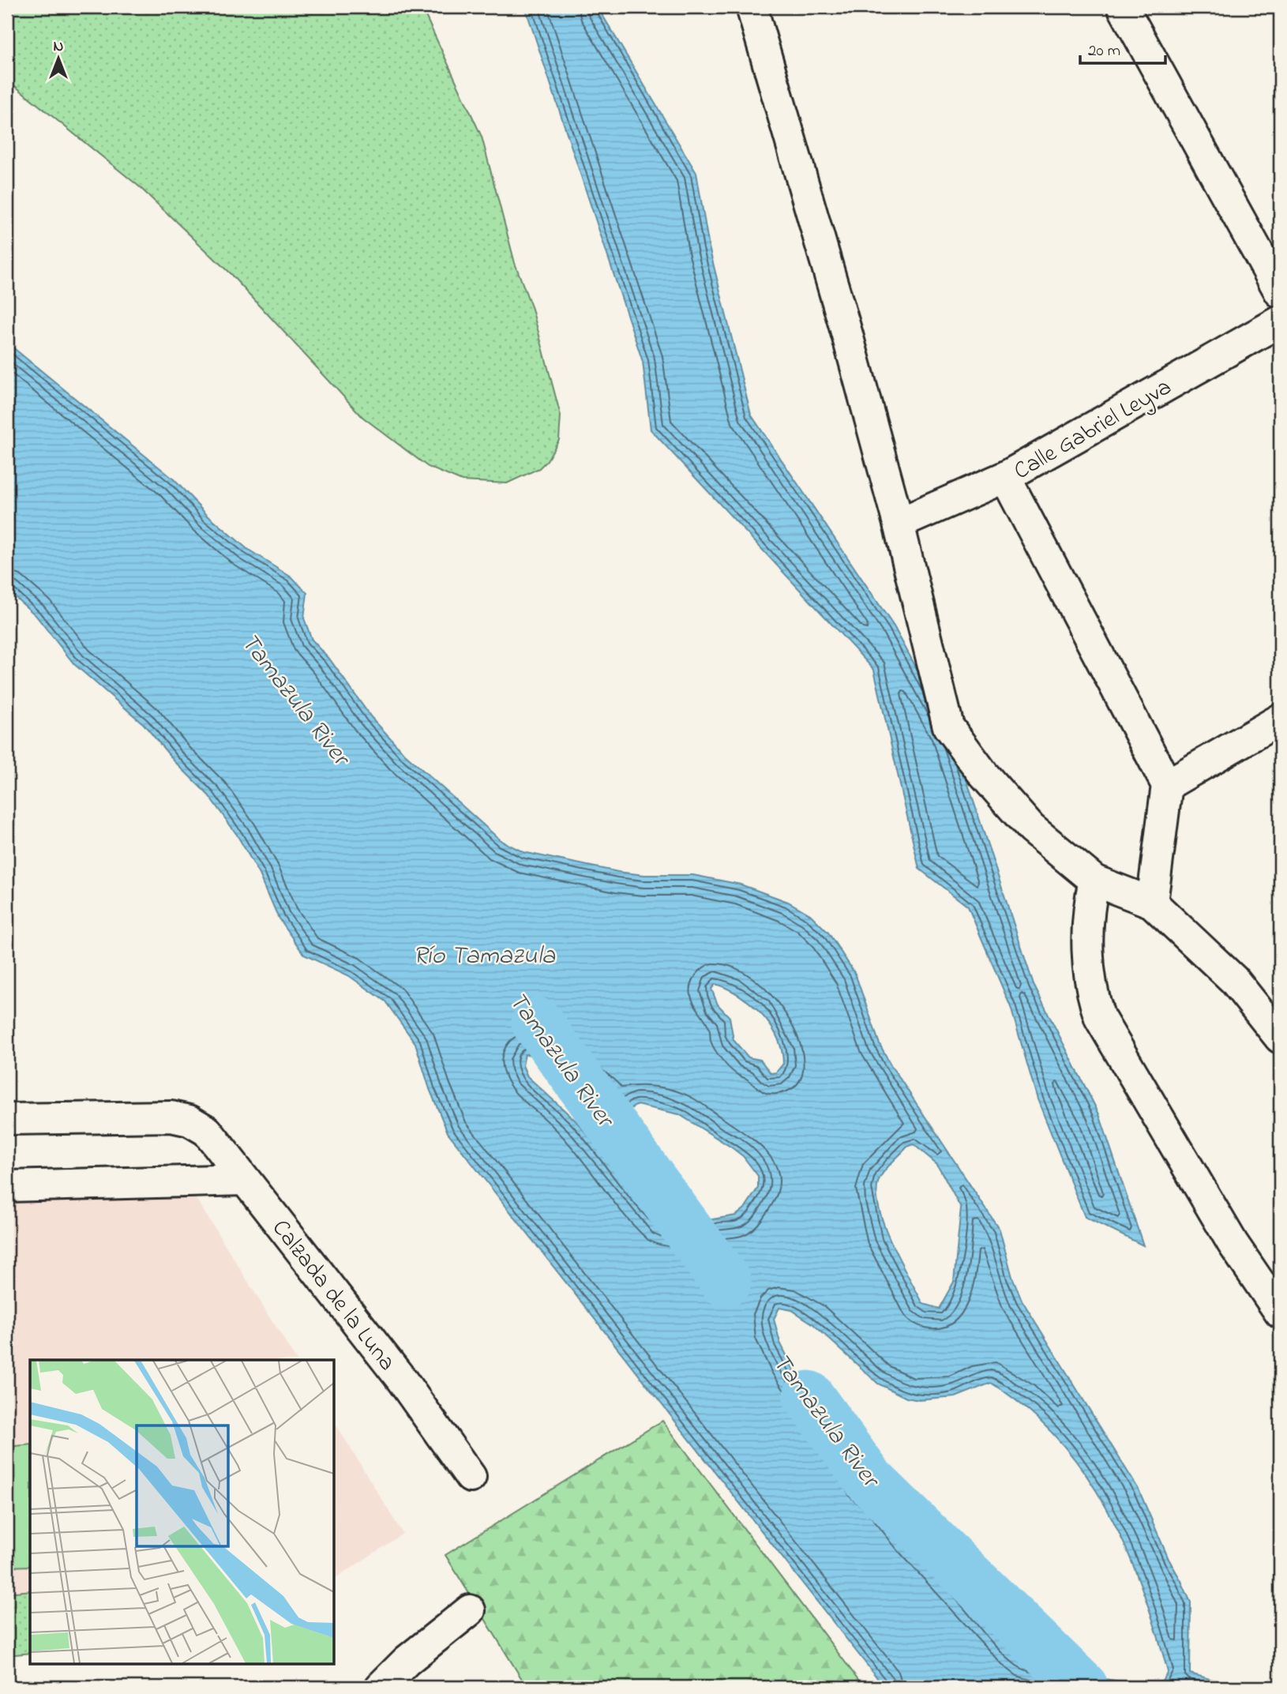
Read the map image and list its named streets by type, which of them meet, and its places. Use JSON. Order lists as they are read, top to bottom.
{
  "streets": {
    "street": ["Calle Gabriel Leyva", "Calzada de la Luna"]
  },
  "water": ["Tamazula River", "Río Tamazula"],
  "scale_bar": "20 m",
  "north": "top"
}
